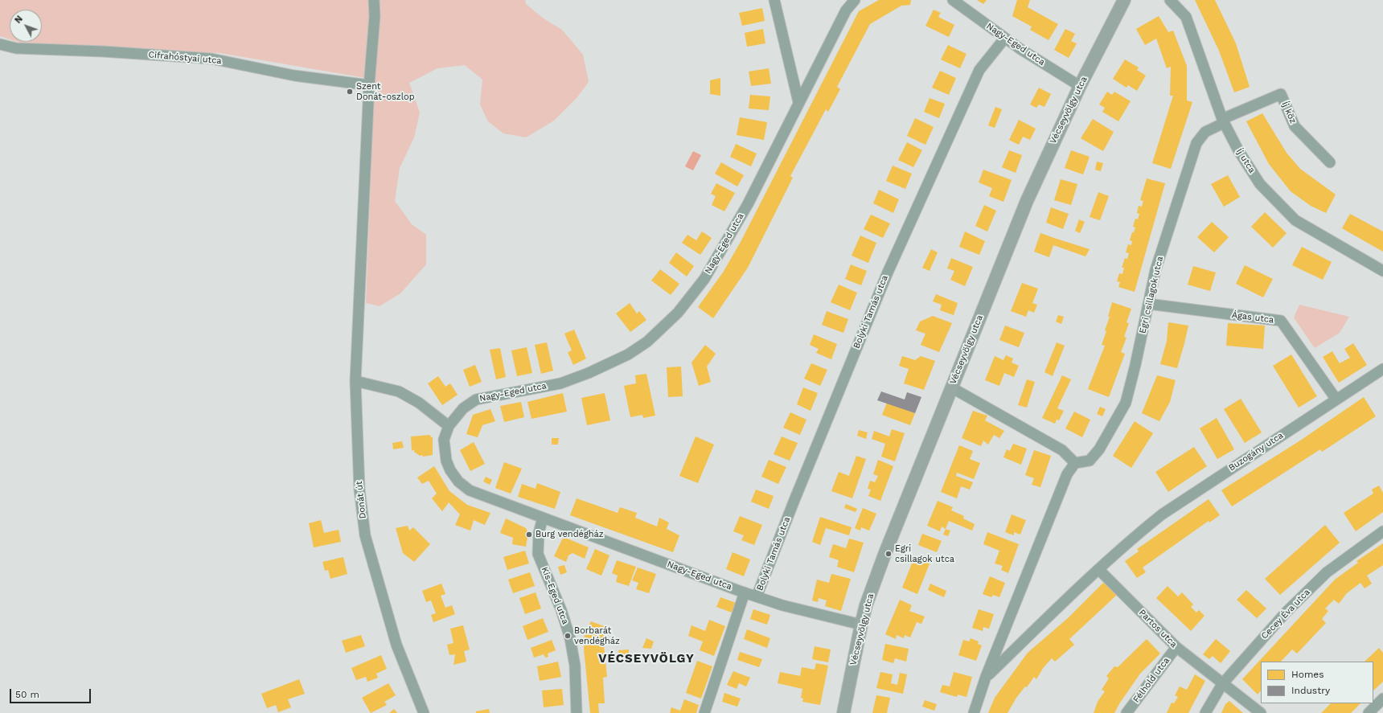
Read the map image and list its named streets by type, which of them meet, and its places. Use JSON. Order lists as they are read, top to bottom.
{
  "streets": {
    "main road": ["Vécseyvölgy utca"],
    "street": [
      "Nagy-Eged utca",
      "Cifrahóstyai utca",
      "Íj köz",
      "Íj utca",
      "Egri csillagok utca",
      "Bolyki Tamás utca",
      "Ágas utca",
      "Buzogány utca",
      "Donát út",
      "Kis-Eged utca",
      "Cecey Éva utca",
      "Partos utca",
      "Félhold utca"
    ]
  },
  "crossings": [
    ["Nagy-Eged utca", "Vécseyvölgy utca"],
    ["Nagy-Eged utca", "Bolyki Tamás utca"],
    ["Nagy-Eged utca", "Kis-Eged utca"],
    ["Cifrahóstyai utca", "Donát út"],
    ["Íj köz", "Íj utca"],
    ["Íj köz", "Egri csillagok utca"],
    ["Íj utca", "Egri csillagok utca"],
    ["Egri csillagok utca", "Ágas utca"],
    ["Ágas utca", "Buzogány utca"],
    ["Buzogány utca", "Partos utca"],
    ["Cecey Éva utca", "Partos utca"],
    ["Partos utca", "Félhold utca"]
  ],
  "districts": ["VÉCSEYVÖLGY"],
  "places": [
    "Szent Donát-oszlop",
    "Burg vendégház",
    "Egri csillagok utca",
    "Borbarát vendégház"
  ],
  "legend": ["Homes", "Industry"],
  "scale_bar": "50 m",
  "north": "top left"
}
